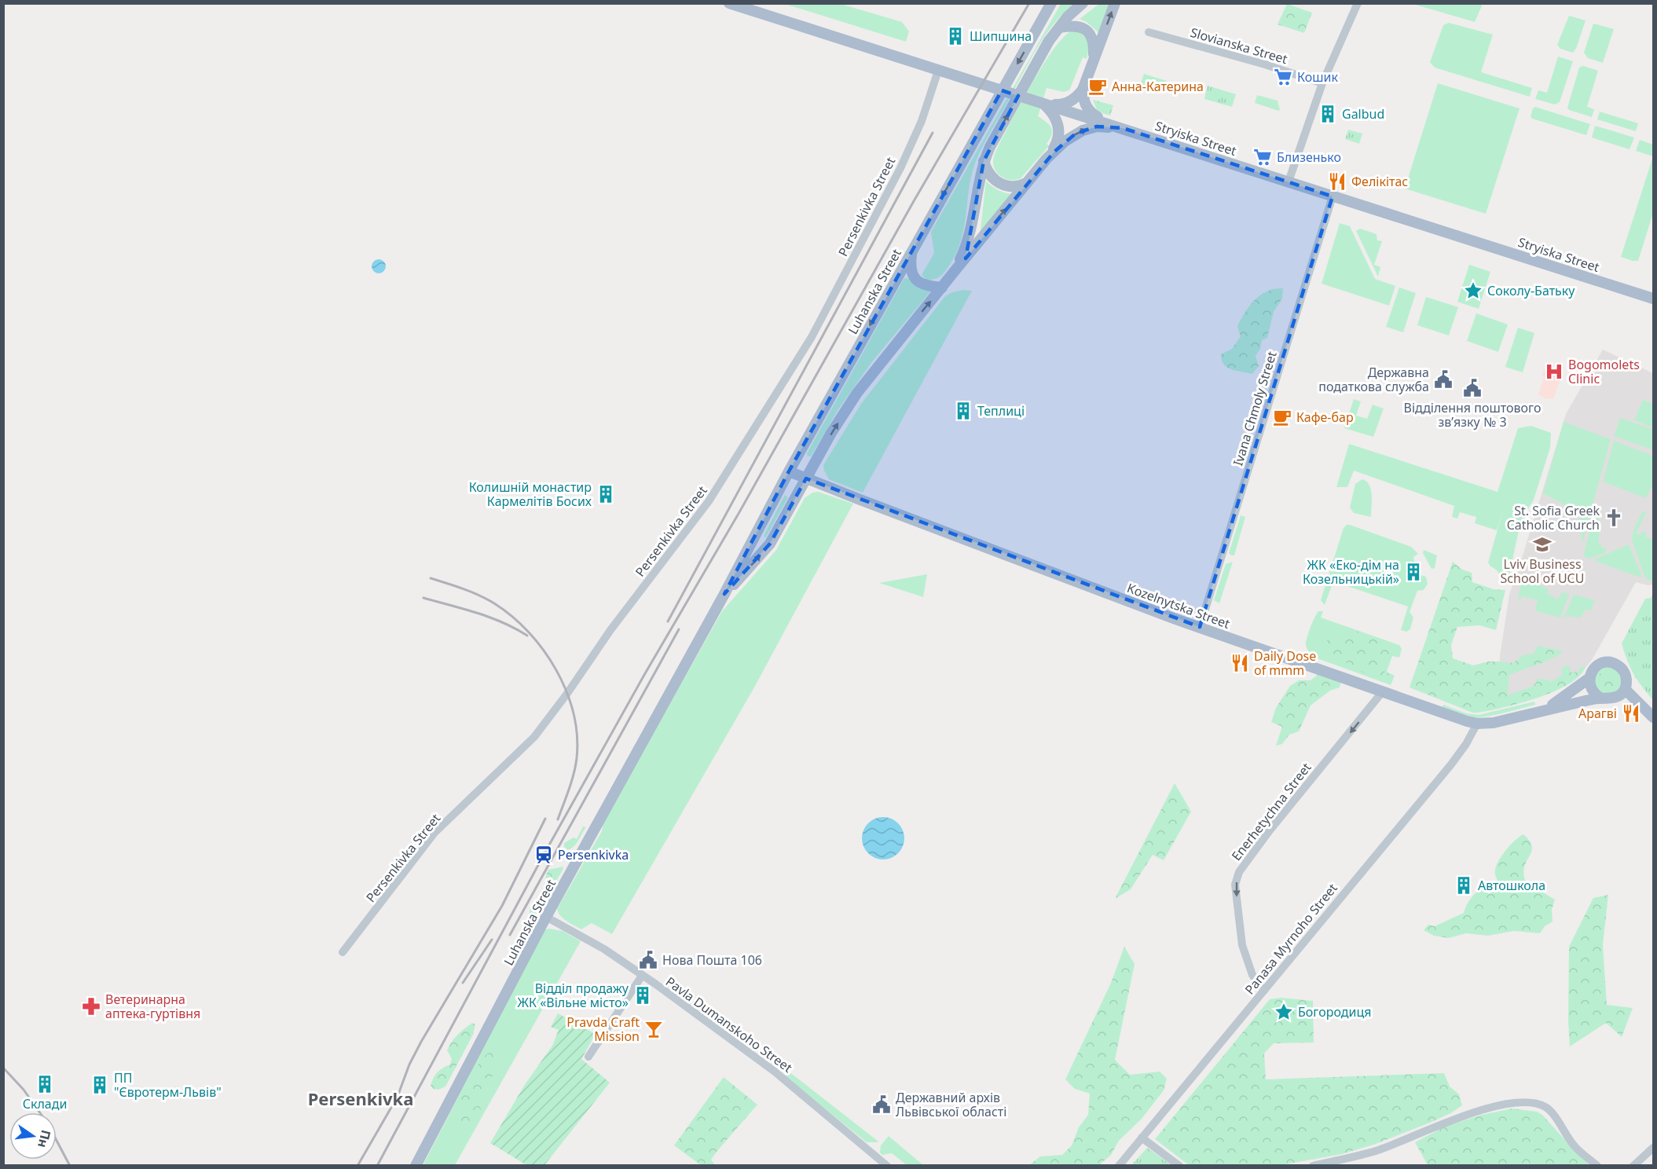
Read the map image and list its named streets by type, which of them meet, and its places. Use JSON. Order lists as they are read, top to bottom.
{
  "streets": {
    "main road": ["Stryiska Street", "Luhanska Street", "Kozelnytska Street"],
    "street": [
      "Slovianska Street",
      "Persenkivka Street",
      "Ivana Chmoly Street",
      "Enerhetychna Street",
      "Panasa Myrnoho Street",
      "Pavla Dumanskoho Street"
    ]
  },
  "crossings": [
    ["Stryiska Street", "Persenkivka Street"],
    ["Stryiska Street", "Luhanska Street"],
    ["Stryiska Street", "Ivana Chmoly Street"],
    ["Luhanska Street", "Kozelnytska Street"],
    ["Luhanska Street", "Pavla Dumanskoho Street"],
    ["Ivana Chmoly Street", "Kozelnytska Street"],
    ["Kozelnytska Street", "Enerhetychna Street"],
    ["Kozelnytska Street", "Panasa Myrnoho Street"],
    ["Enerhetychna Street", "Panasa Myrnoho Street"]
  ],
  "one_way": ["Enerhetychna Street"],
  "districts": ["Persenkivka"],
  "places": {
    "building": [
      "Шипшина",
      "Galbud",
      "Теплиці",
      "Колишній монастир Кармелітів Босих",
      "ЖК «Еко-дім на Козельницькій»",
      "Автошкола",
      "Відділ продажу ЖК «Вільне місто»",
      "Склади",
      "ПП \"Євротерм-Львів\""
    ],
    "supermarket": ["Кошик", "Близенько"],
    "cafe": ["Анна-Катерина", "Кафе-бар"],
    "restaurant": ["Фелікітас", "Daily Dose of mmm", "Арагві"],
    "place": ["Соколу-Батьку", "Богородиця"],
    "hospital": ["Bogomolets Clinic"],
    "public building": [
      "Державна податкова служба",
      "Відділення поштового зв’язку № 3",
      "Нова Пошта 106",
      "Державний архів Львівської області"
    ],
    "church": ["St. Sofia Greek Catholic Church"],
    "school or university": ["Lviv Business School of UCU"],
    "station": ["Persenkivka"],
    "pharmacy": ["Ветеринарна аптека-гуртівня"],
    "bar": ["Pravda Craft Mission"]
  },
  "north": "right"
}
